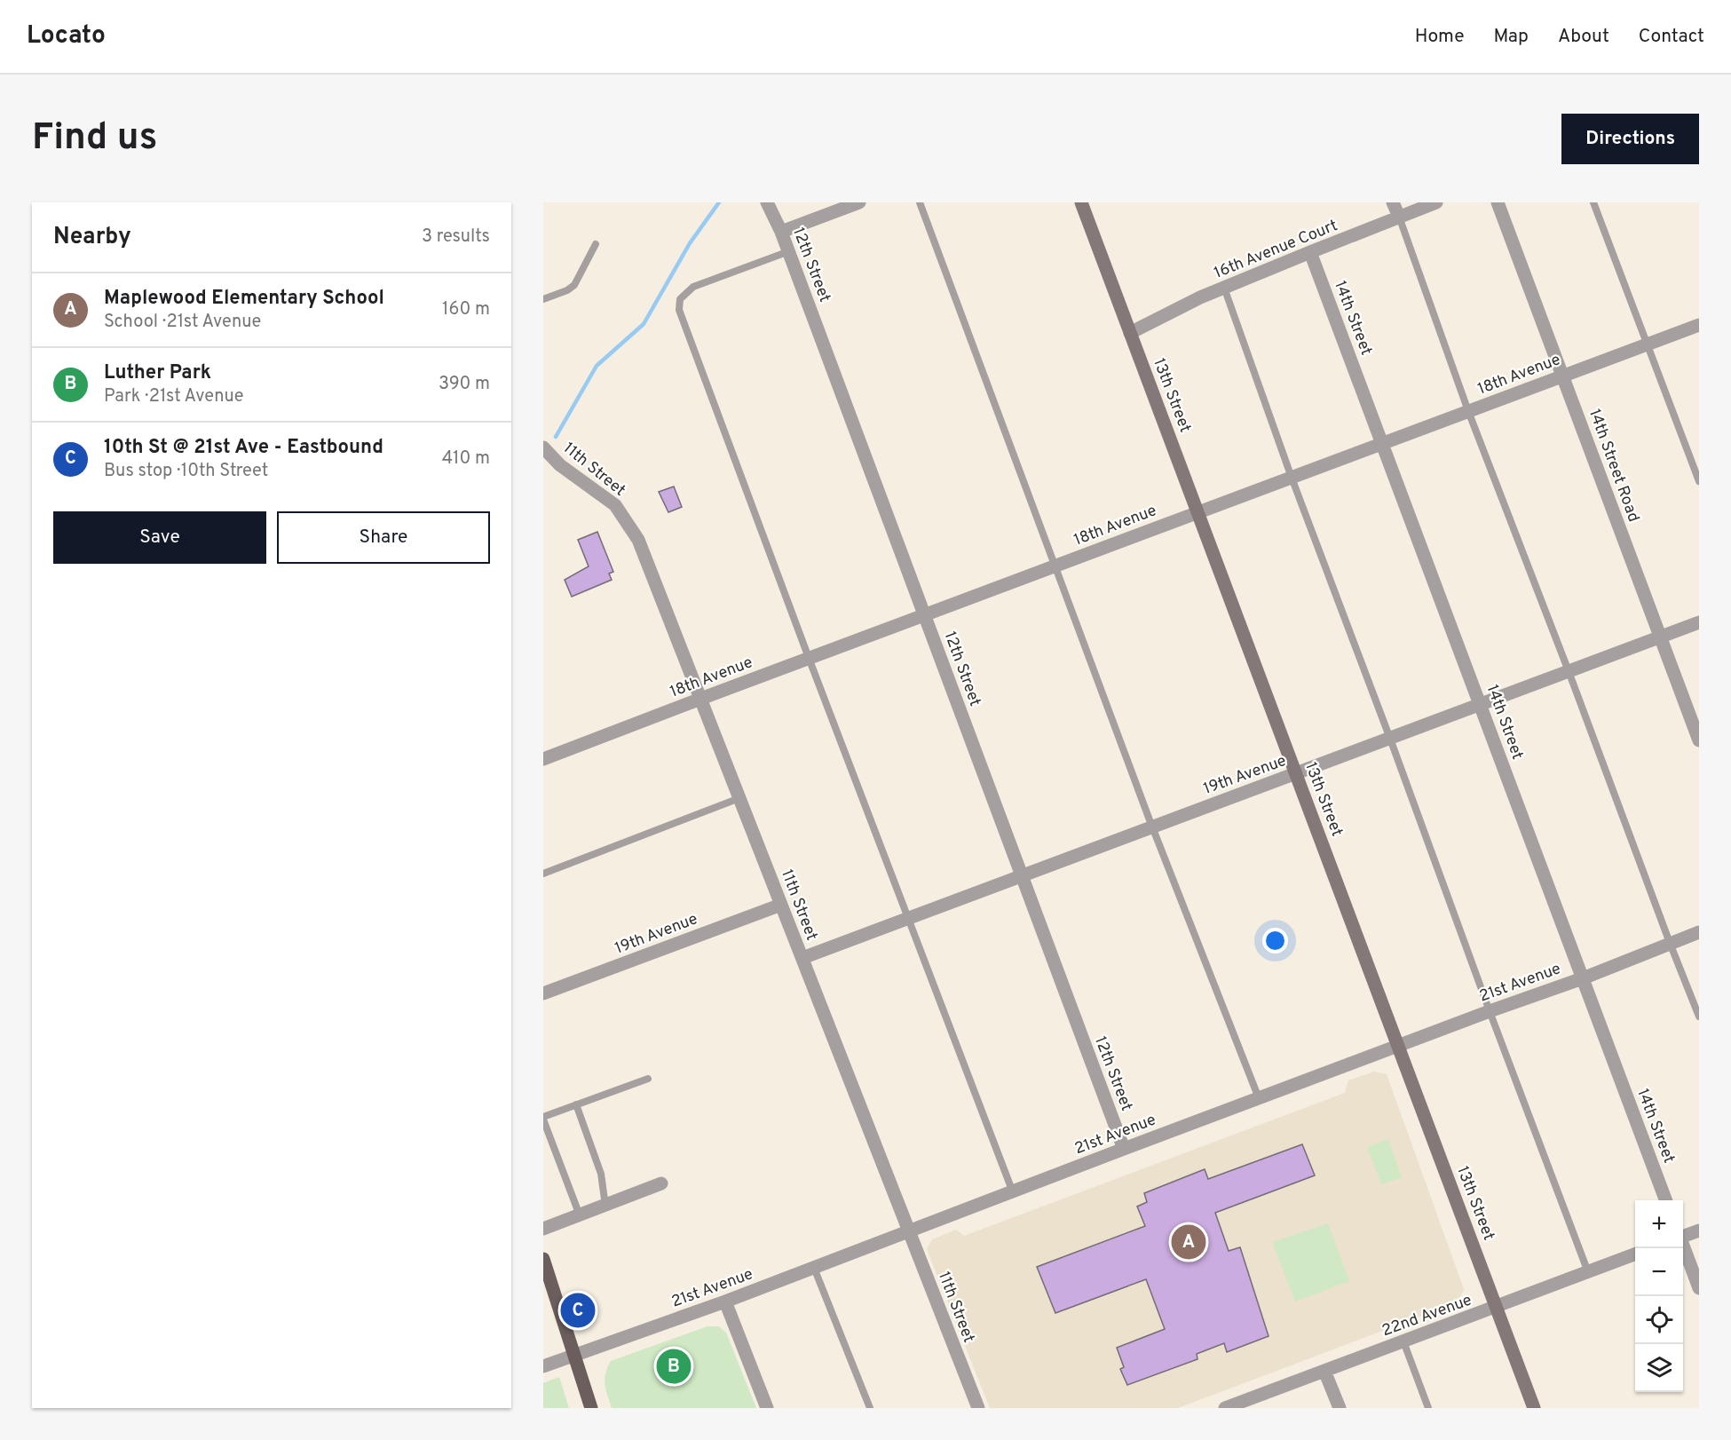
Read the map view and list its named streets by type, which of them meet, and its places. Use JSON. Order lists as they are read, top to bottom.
{
  "streets": {
    "street": [
      "16th Avenue Court",
      "12th Street",
      "14th Street",
      "18th Avenue",
      "13th Street",
      "14th Street Road",
      "11th Street",
      "19th Avenue",
      "21st Avenue",
      "22nd Avenue"
    ]
  },
  "crossings": [
    ["16th Avenue Court", "14th Street"],
    ["16th Avenue Court", "13th Street"],
    ["12th Street", "18th Avenue"],
    ["12th Street", "19th Avenue"],
    ["12th Street", "21st Avenue"],
    ["14th Street", "18th Avenue"],
    ["14th Street", "19th Avenue"],
    ["14th Street", "21st Avenue"],
    ["18th Avenue", "13th Street"],
    ["18th Avenue", "14th Street Road"],
    ["18th Avenue", "11th Street"],
    ["13th Street", "19th Avenue"],
    ["13th Street", "21st Avenue"],
    ["13th Street", "22nd Avenue"],
    ["14th Street Road", "19th Avenue"],
    ["11th Street", "19th Avenue"],
    ["11th Street", "21st Avenue"]
  ],
  "page": {
    "header": "Locato",
    "nav": [
      "Home",
      "Map",
      "About",
      "Contact"
    ],
    "buttons": [
      "Directions",
      ["Save", "Share"]
    ],
    "title": "Find us",
    "heading": ["Nearby", "3 results"],
    "list": [
      {
        "mark": "A",
        "name": "Maplewood Elementary School",
        "note": "School · 21st Avenue",
        "value": "160 m"
      },
      {
        "mark": "B",
        "name": "Luther Park",
        "note": "Park · 21st Avenue",
        "value": "390 m"
      },
      {
        "mark": "C",
        "name": "10th St @ 21st Ave - Eastbound",
        "note": "Bus stop · 10th Street",
        "value": "410 m"
      }
    ],
    "map_buttons": ["+", "−"],
    "pins": ["A", "C", "B"]
  }
}
